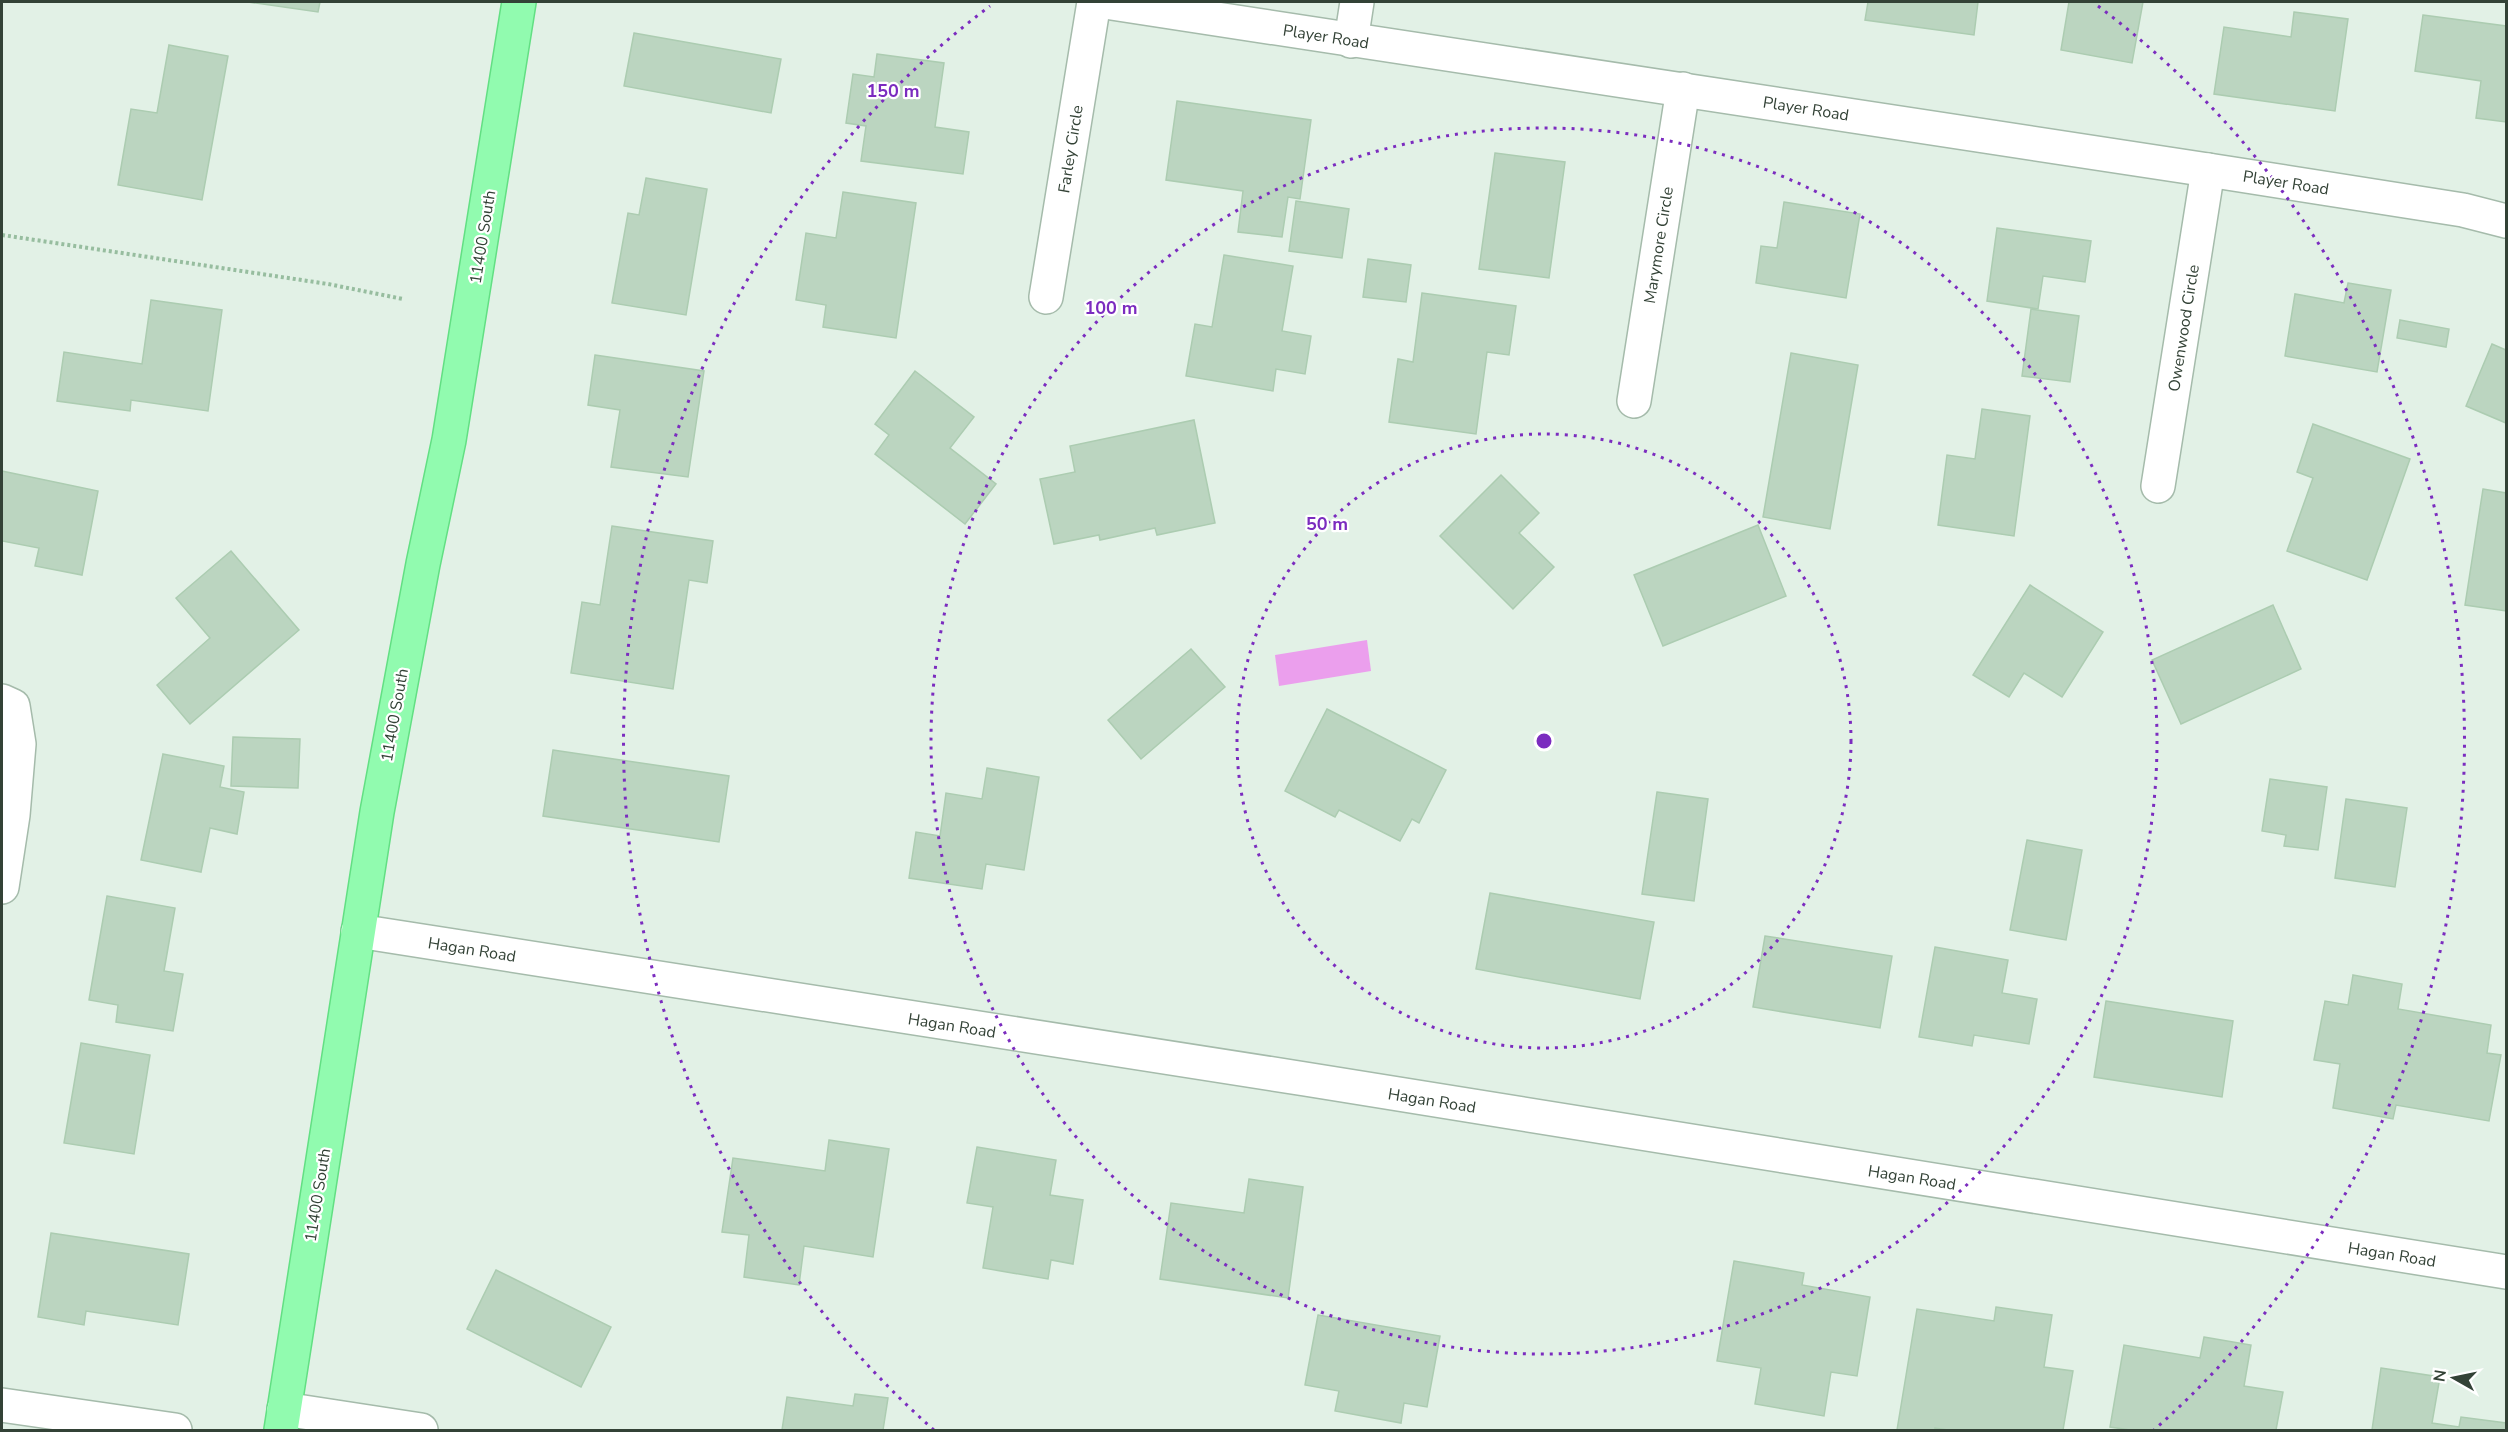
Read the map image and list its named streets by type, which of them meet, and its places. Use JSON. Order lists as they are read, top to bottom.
{
  "streets": {
    "main road": ["11400 South"],
    "street": [
      "Player Road",
      "Farley Circle",
      "Marymore Circle",
      "Owenwood Circle",
      "Hagan Road"
    ]
  },
  "crossings": [
    ["Player Road", "Marymore Circle"],
    ["Player Road", "Owenwood Circle"],
    ["11400 South", "Hagan Road"]
  ],
  "north": "left",
  "rings": ["150 m", "100 m", "50 m"]
}
